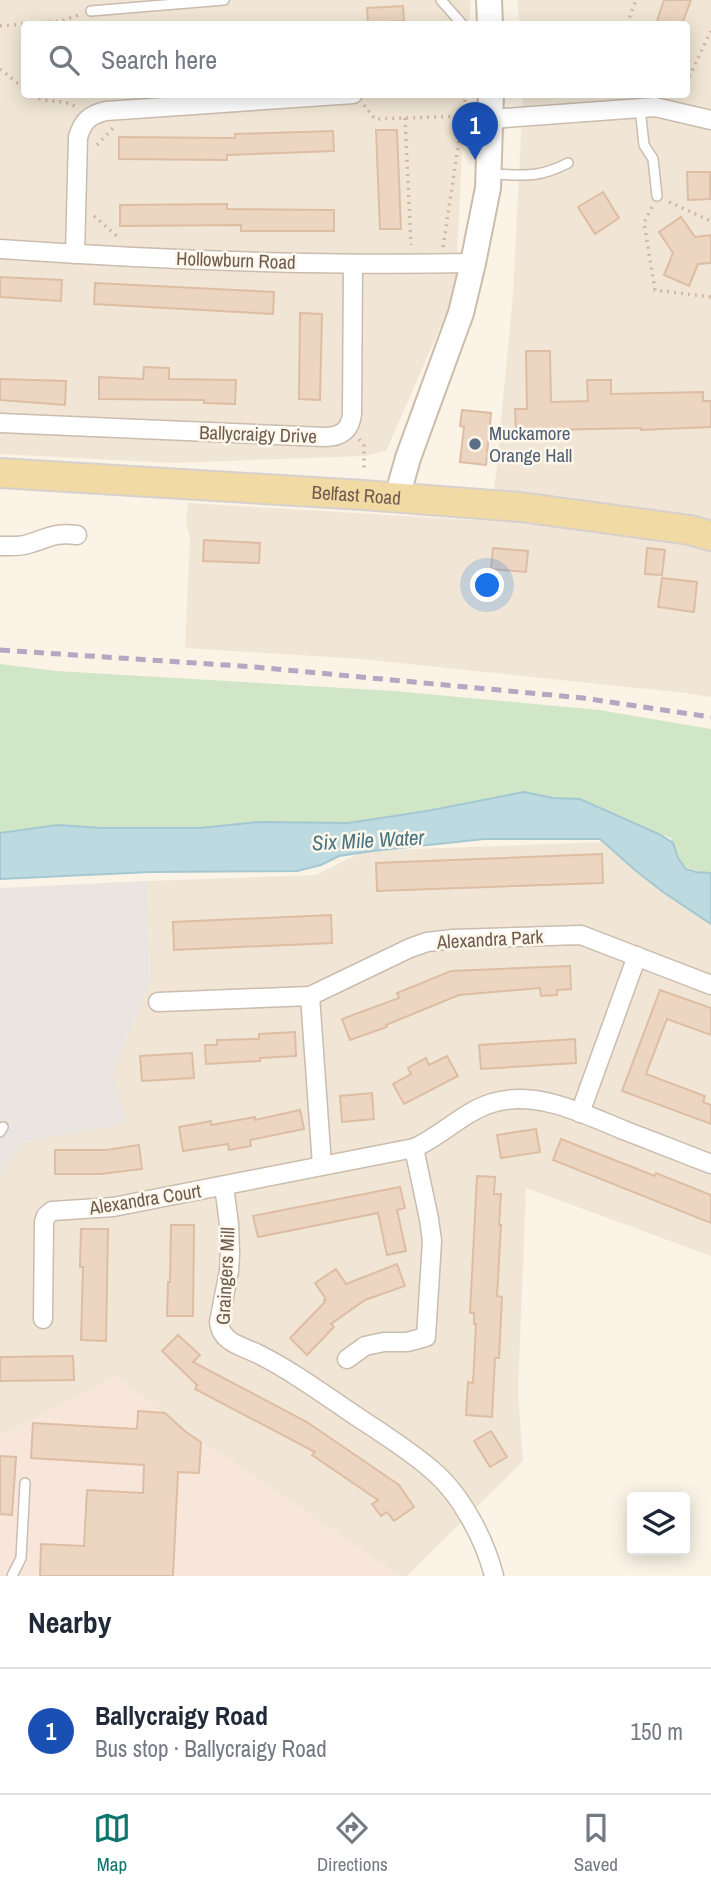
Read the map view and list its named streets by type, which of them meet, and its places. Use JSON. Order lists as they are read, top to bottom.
{
  "streets": {
    "main road": ["Belfast Road"],
    "street": [
      "Hollowburn Road",
      "Ballycraigy Drive",
      "Alexandra Park",
      "Alexandra Court",
      "Graingers Mill"
    ]
  },
  "crossings": [
    ["Alexandra Court", "Graingers Mill"]
  ],
  "water": ["Six Mile Water"],
  "places": ["Muckamore Orange Hall"],
  "page": {
    "search": "Search here",
    "pins": "1",
    "heading": "Nearby",
    "list": [
      {
        "mark": "1",
        "name": "Ballycraigy Road",
        "note": "Bus stop · Ballycraigy Road",
        "value": "150 m"
      }
    ],
    "nav": ["Map", "Directions", "Saved"]
  }
}
